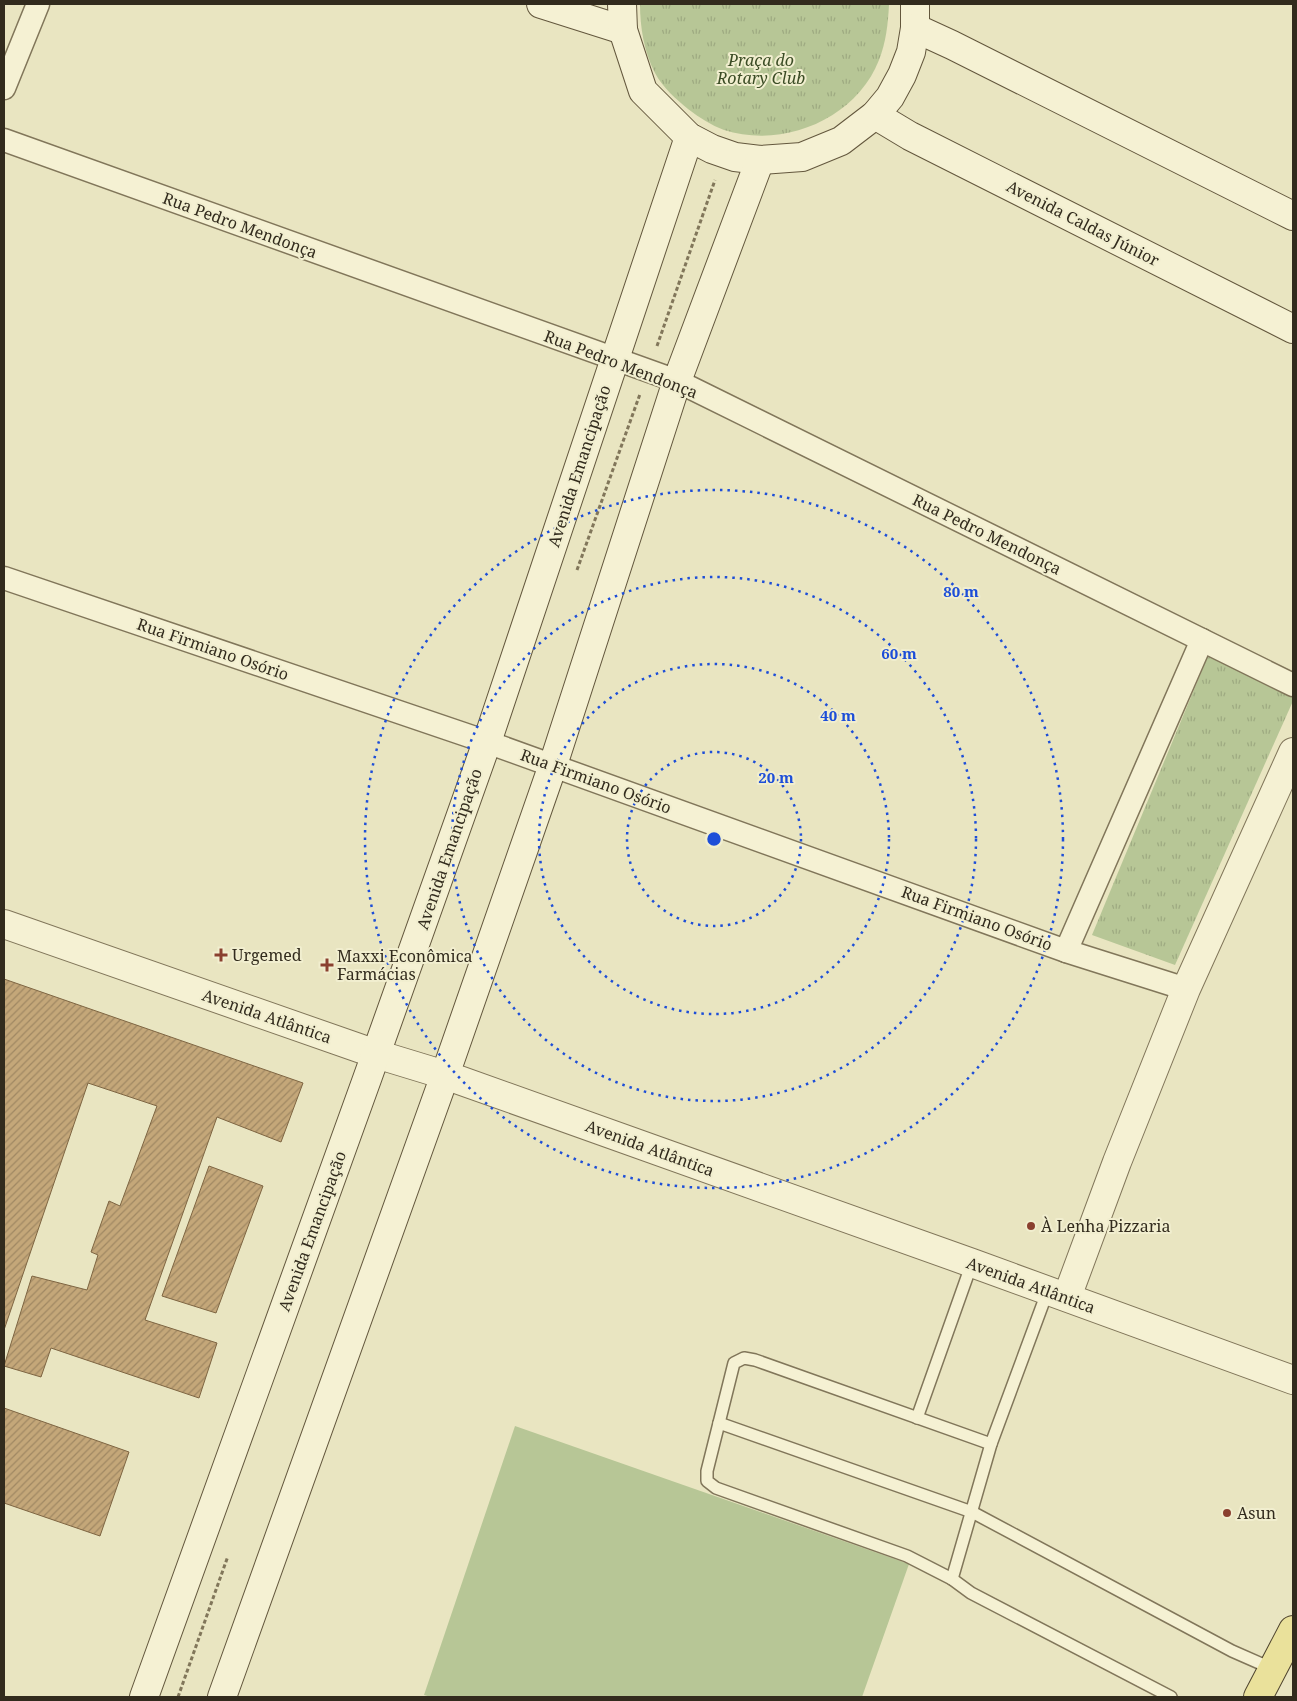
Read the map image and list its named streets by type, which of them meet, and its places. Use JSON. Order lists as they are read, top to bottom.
{
  "streets": {
    "main road": ["Avenida Caldas Júnior", "Avenida Emancipação", "Avenida Atlântica"],
    "street": ["Rua Pedro Mendonça", "Rua Firmiano Osório"]
  },
  "crossings": [
    ["Rua Pedro Mendonça", "Avenida Emancipação"],
    ["Avenida Emancipação", "Rua Firmiano Osório"],
    ["Avenida Emancipação", "Avenida Atlântica"]
  ],
  "parks": ["Praça do Rotary Club"],
  "places": {
    "health": ["Urgemed", "Maxxi Econômica Farmácias"],
    "other": ["À Lenha Pizzaria", "Asun"]
  },
  "rings": [
    "80 m",
    "60 m",
    "40 m",
    "20 m"
  ]
}
